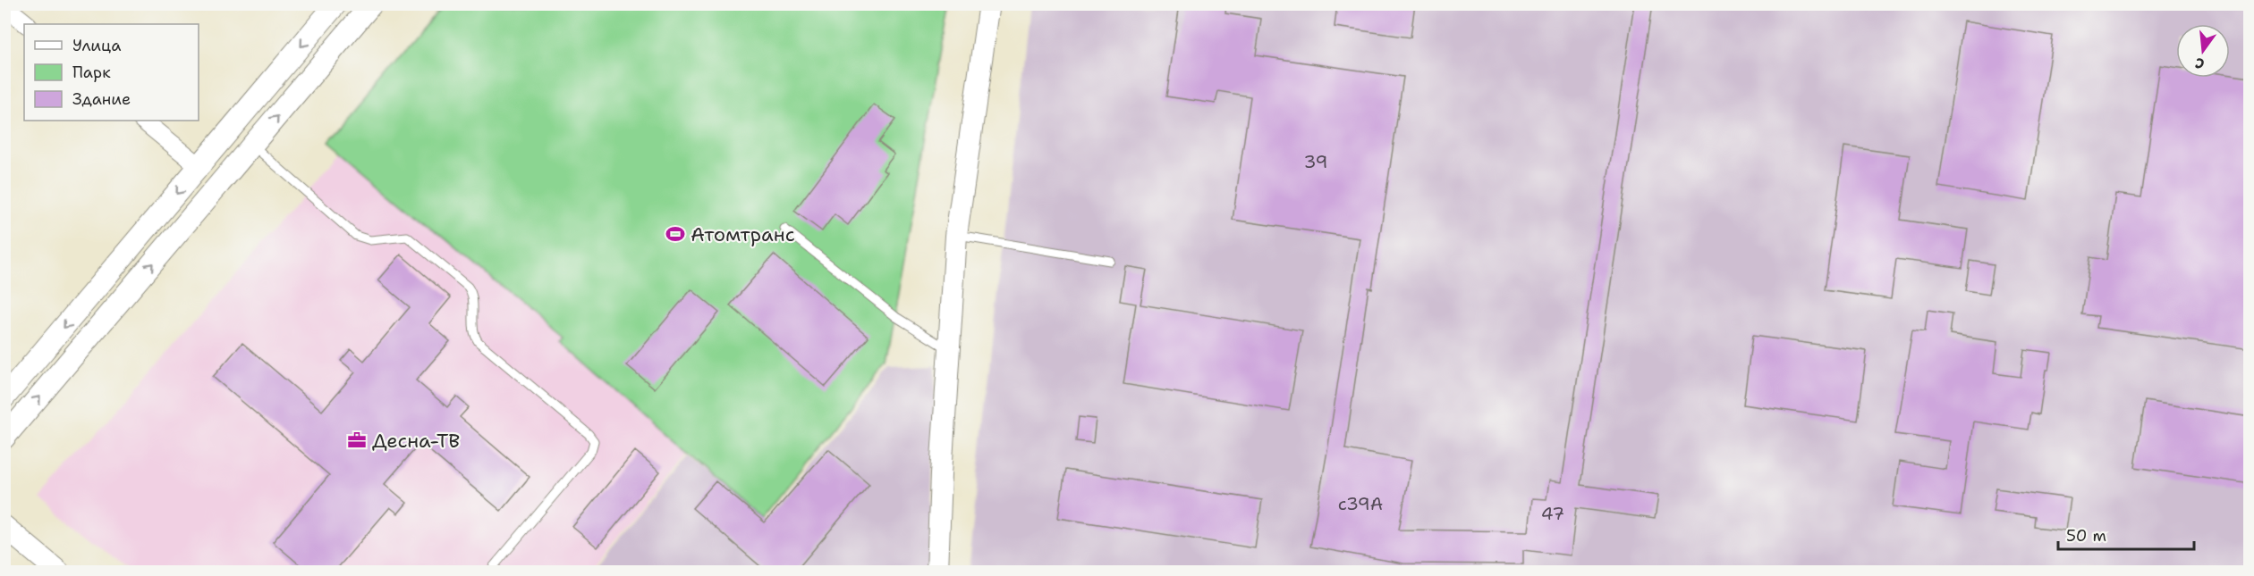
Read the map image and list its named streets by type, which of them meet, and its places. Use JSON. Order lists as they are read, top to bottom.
{
  "places": {
    "sports": ["Атомтранс"],
    "office": ["Десна-ТВ"]
  },
  "house_numbers": ["39", "с39А", "47"],
  "legend": ["Улица", "Парк", "Здание"],
  "scale_bar": "50 m",
  "north": "bottom"
}
